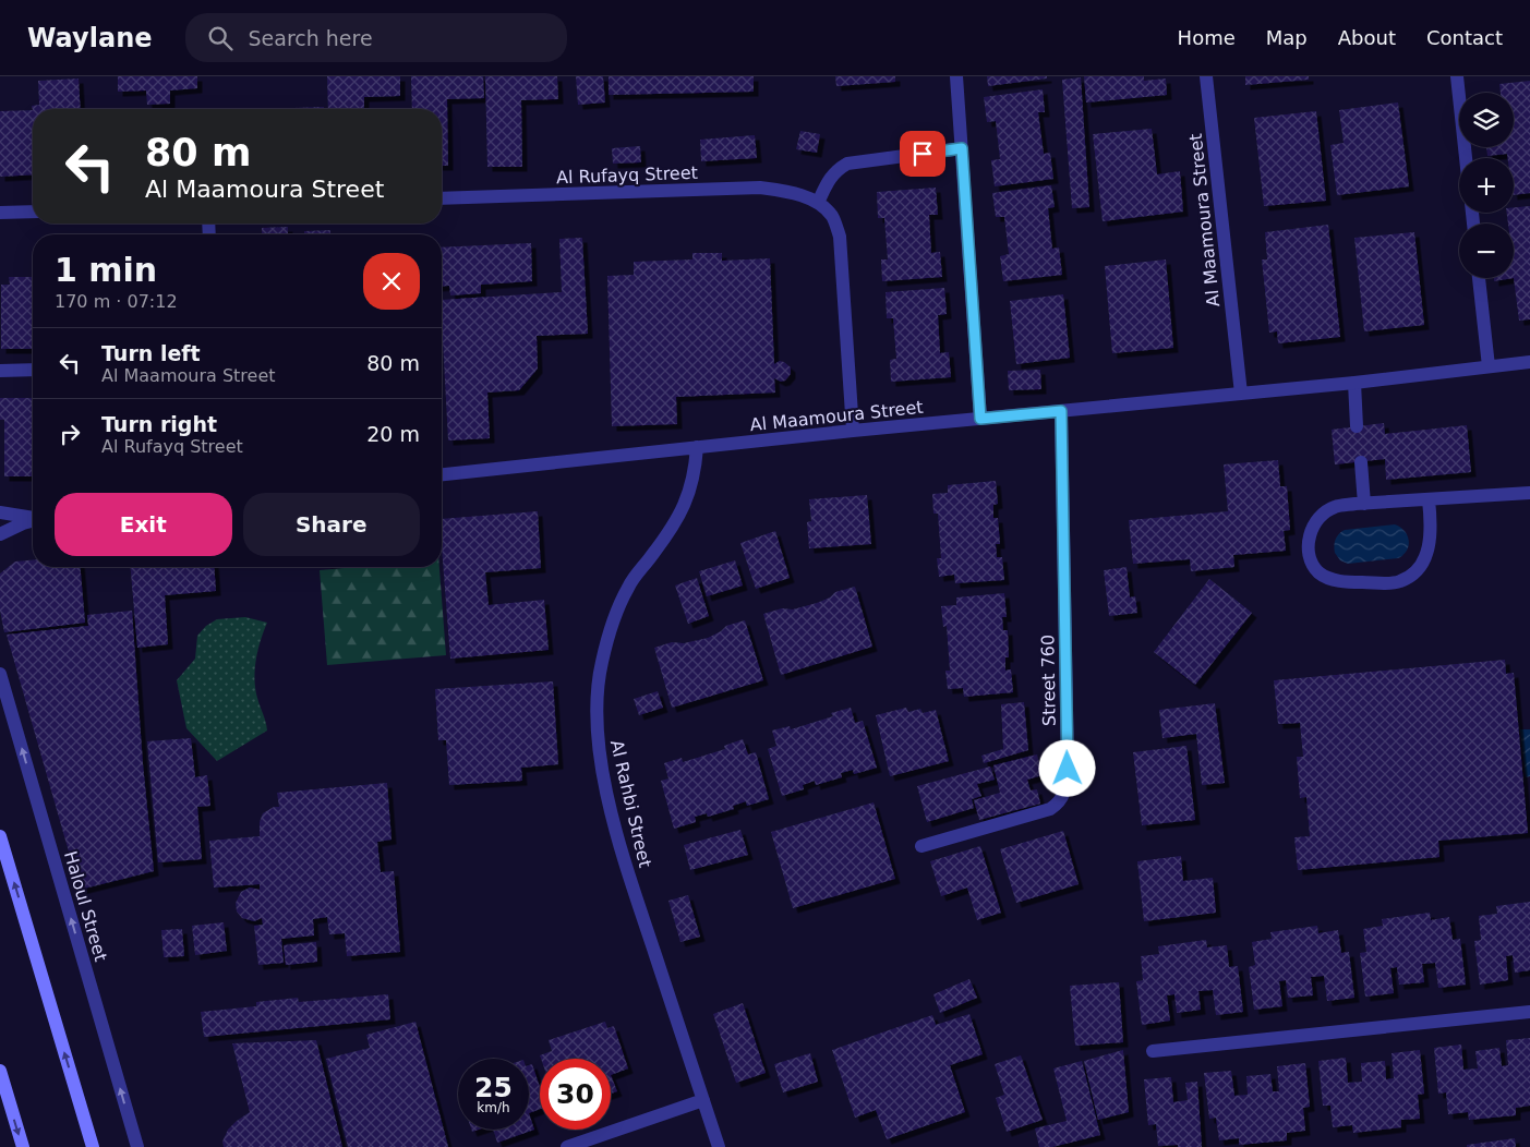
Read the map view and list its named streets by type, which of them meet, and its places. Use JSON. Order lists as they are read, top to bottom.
{
  "streets": {
    "street": [
      "Al Rufayq Street",
      "Al Maamoura Street",
      "Street 760",
      "Al Rahbi Street",
      "Haloul Street"
    ]
  },
  "crossings": [
    ["Al Rufayq Street", "Al Maamoura Street"],
    ["Al Maamoura Street", "Street 760"],
    ["Al Maamoura Street", "Al Rahbi Street"]
  ],
  "one_way": ["Haloul Street"],
  "page": {
    "header": "Waylane",
    "search": "Search here",
    "nav": [
      "Home",
      "Map",
      "About",
      "Contact"
    ],
    "map_buttons": ["+", "−"],
    "turn": ["80 m", "Al Maamoura Street"],
    "heading": ["1 min", "170 m · 07:12"],
    "list": [
      {
        "name": "Turn left",
        "note": "Al Maamoura Street",
        "value": "80 m"
      },
      {
        "name": "Turn right",
        "note": "Al Rufayq Street",
        "value": "20 m"
      }
    ],
    "buttons": ["Exit", "Share"],
    "speed": "25 km/h",
    "limit": "30"
  }
}
